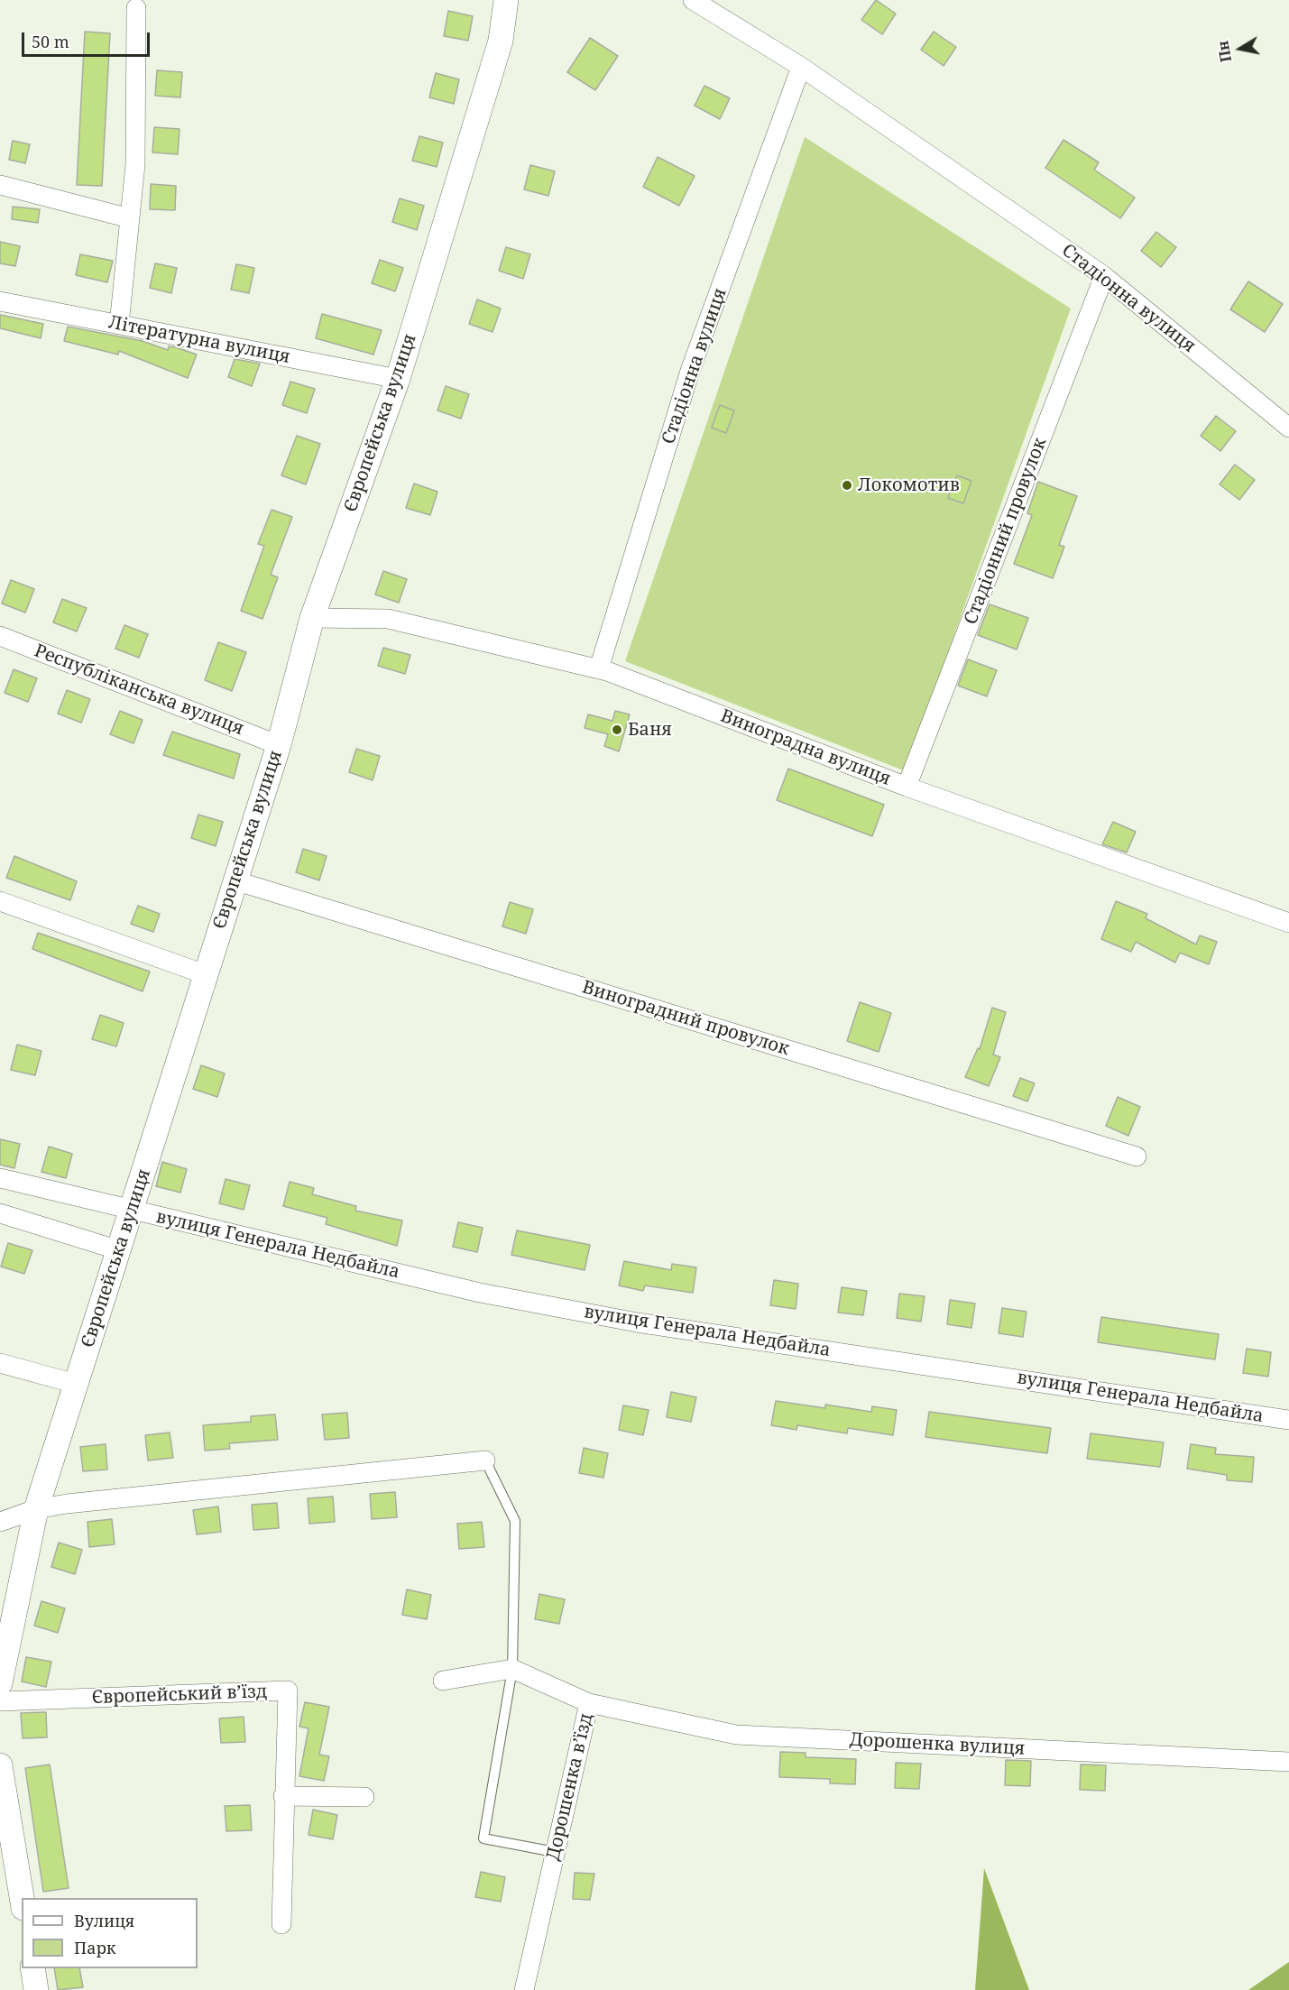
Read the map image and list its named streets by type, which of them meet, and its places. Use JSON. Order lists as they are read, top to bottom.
{
  "streets": {
    "street": [
      "Стадіонна вулиця",
      "Літературна вулиця",
      "Європейська вулиця",
      "Стадіонний провулок",
      "Республіканська вулиця",
      "Виноградна вулиця",
      "Виноградний провулок",
      "вулиця Генерала Недбайла",
      "Європейський в’їзд",
      "Дорошенка вулиця",
      "Дорошенка в’їзд"
    ]
  },
  "crossings": [
    ["Стадіонна вулиця", "Стадіонний провулок"],
    ["Стадіонна вулиця", "Виноградна вулиця"],
    ["Літературна вулиця", "Європейська вулиця"],
    ["Європейська вулиця", "Республіканська вулиця"],
    ["Європейська вулиця", "Виноградна вулиця"],
    ["Європейська вулиця", "Виноградний провулок"],
    ["Європейська вулиця", "вулиця Генерала Недбайла"],
    ["Стадіонний провулок", "Виноградна вулиця"],
    ["Дорошенка вулиця", "Дорошенка в’їзд"]
  ],
  "places": ["Локомотив", "Баня"],
  "legend": ["Вулиця", "Парк"],
  "scale_bar": "50 m",
  "north": "left"
}
